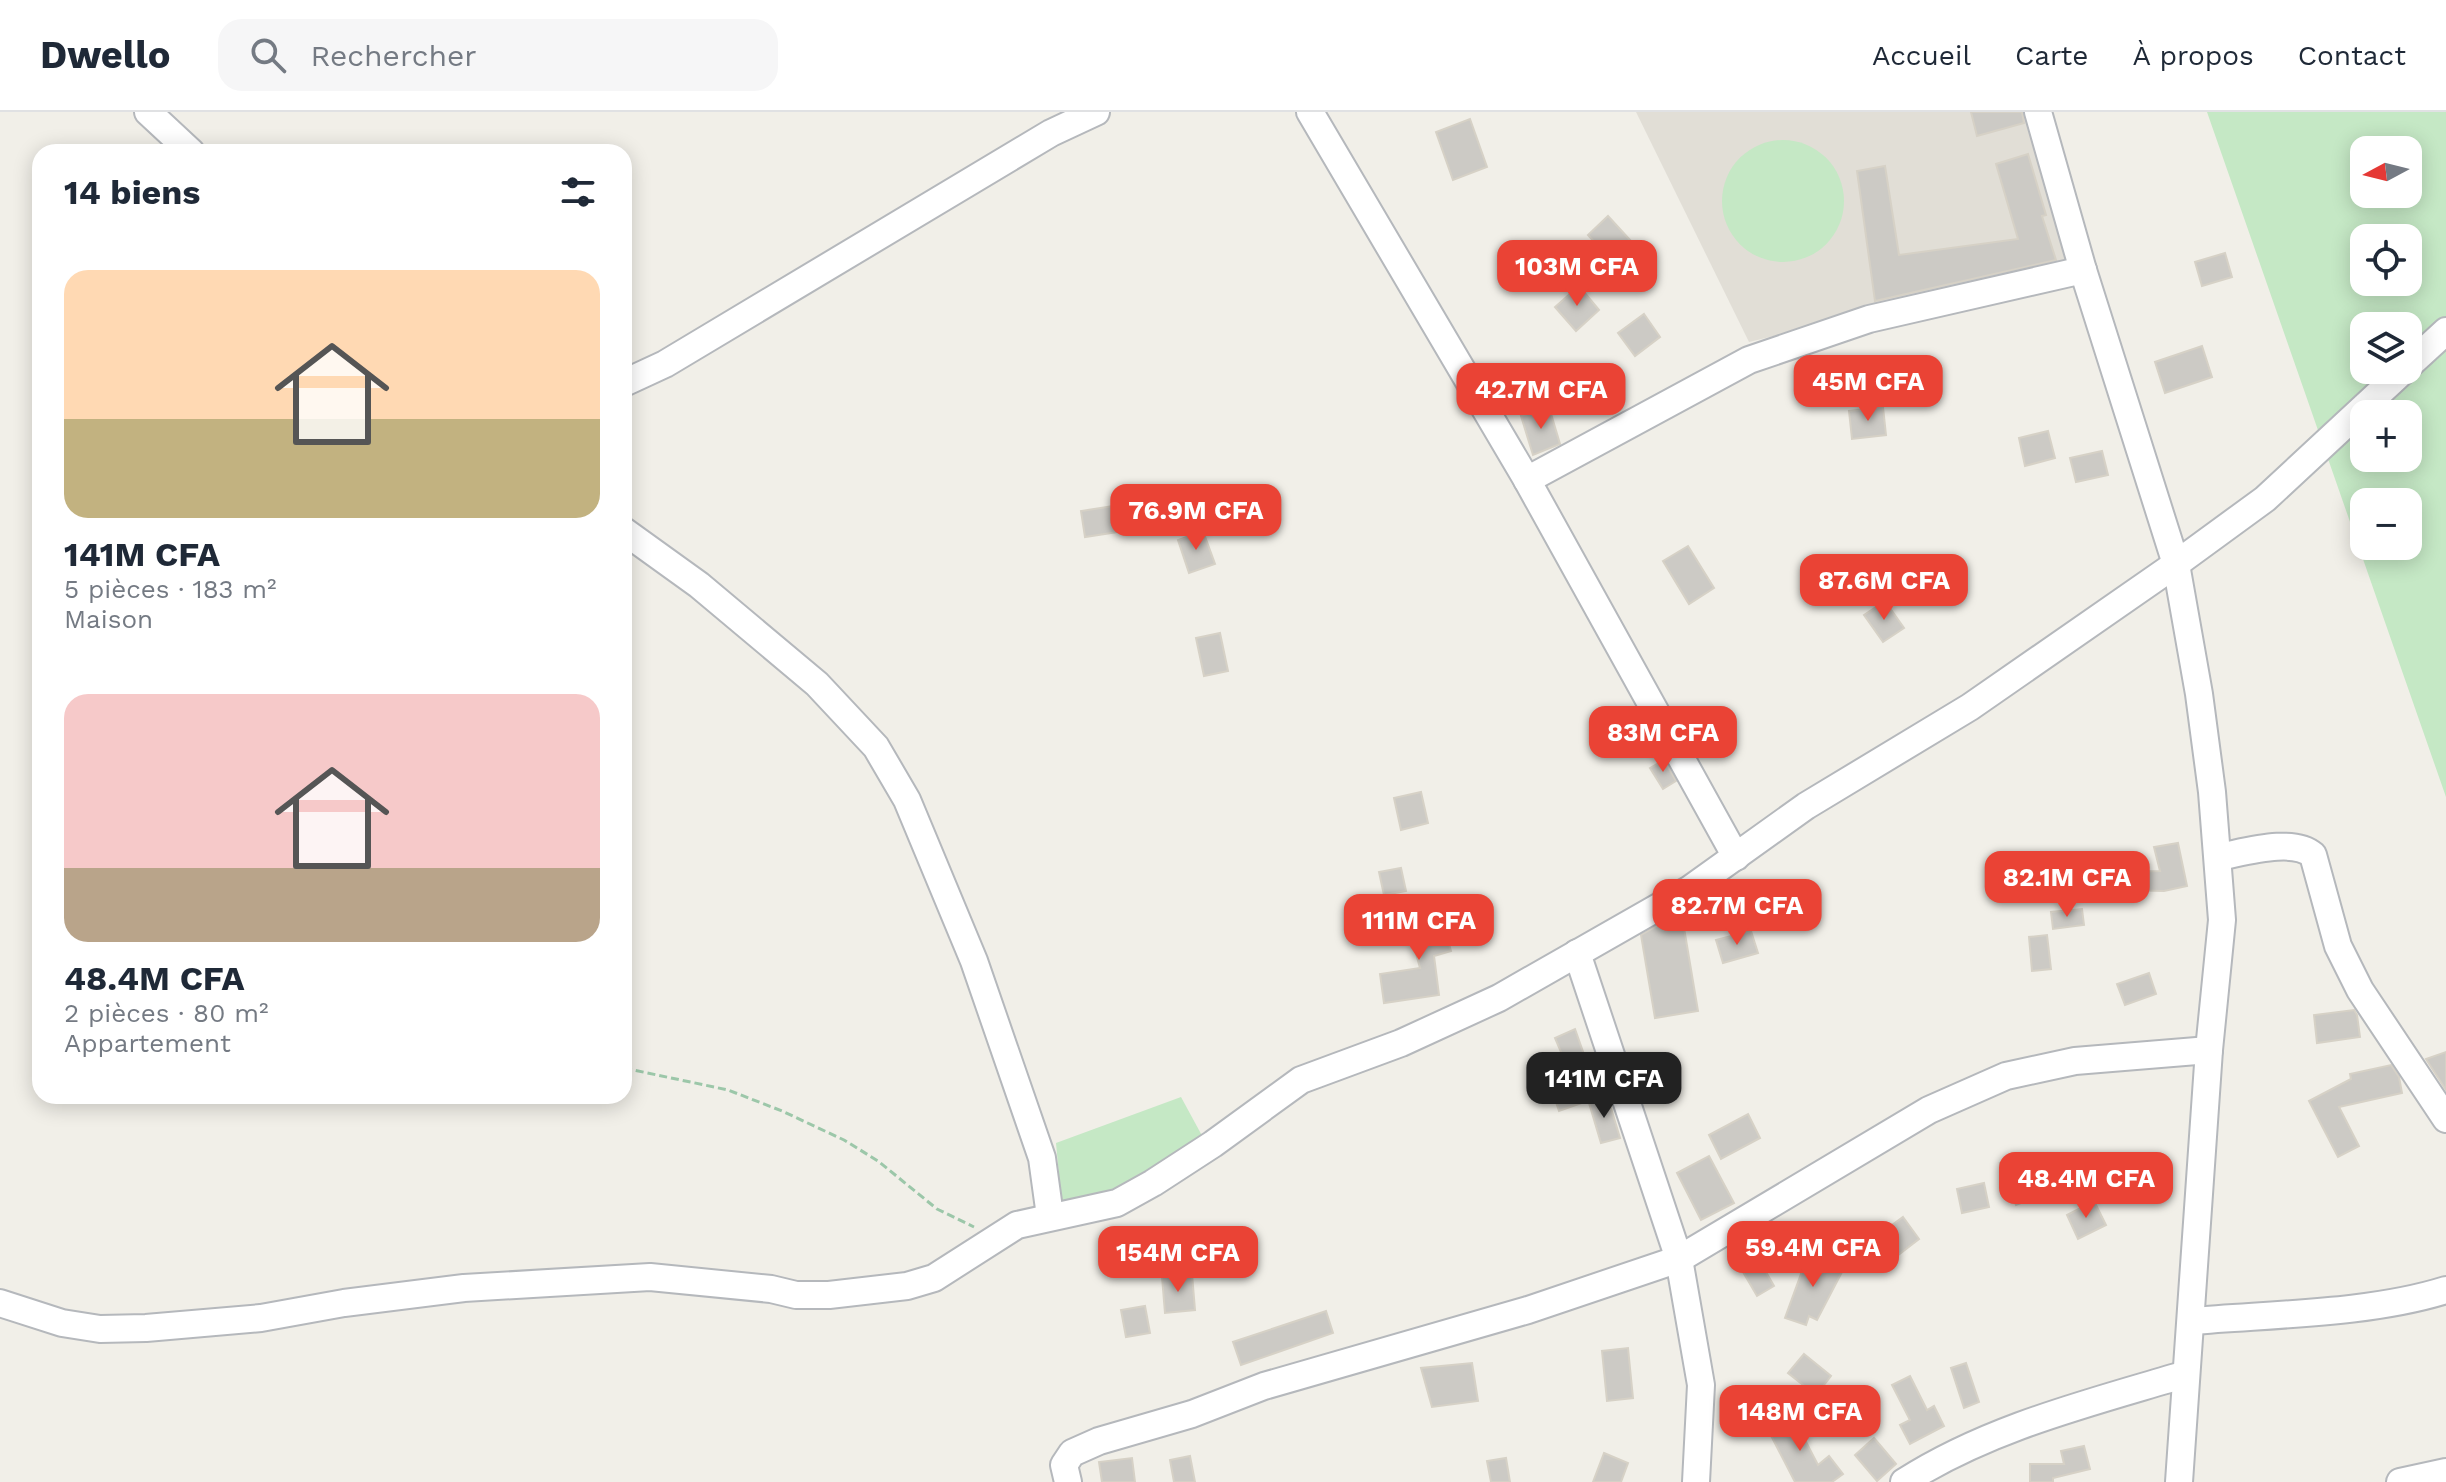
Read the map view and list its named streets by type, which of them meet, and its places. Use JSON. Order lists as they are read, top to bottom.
{
  "north": "left",
  "page": {
    "header": "Dwello",
    "search": "Rechercher",
    "nav": [
      "Accueil",
      "Carte",
      "À propos",
      "Contact"
    ],
    "map_buttons": ["+", "−"],
    "heading": "14 biens",
    "price": [
      "103M CFA",
      "45M CFA",
      "42.7M CFA",
      "76.9M CFA",
      "87.6M CFA",
      "83M CFA",
      "82.1M CFA",
      "82.7M CFA",
      "111M CFA",
      "141M CFA",
      "48.4M CFA",
      "59.4M CFA",
      "154M CFA",
      "148M CFA"
    ],
    "list": [
      {
        "name": "141M CFA",
        "note": "5 pièces · 183 m² · Maison"
      },
      {
        "name": "48.4M CFA",
        "note": "2 pièces · 80 m² · Appartement"
      }
    ]
  }
}
